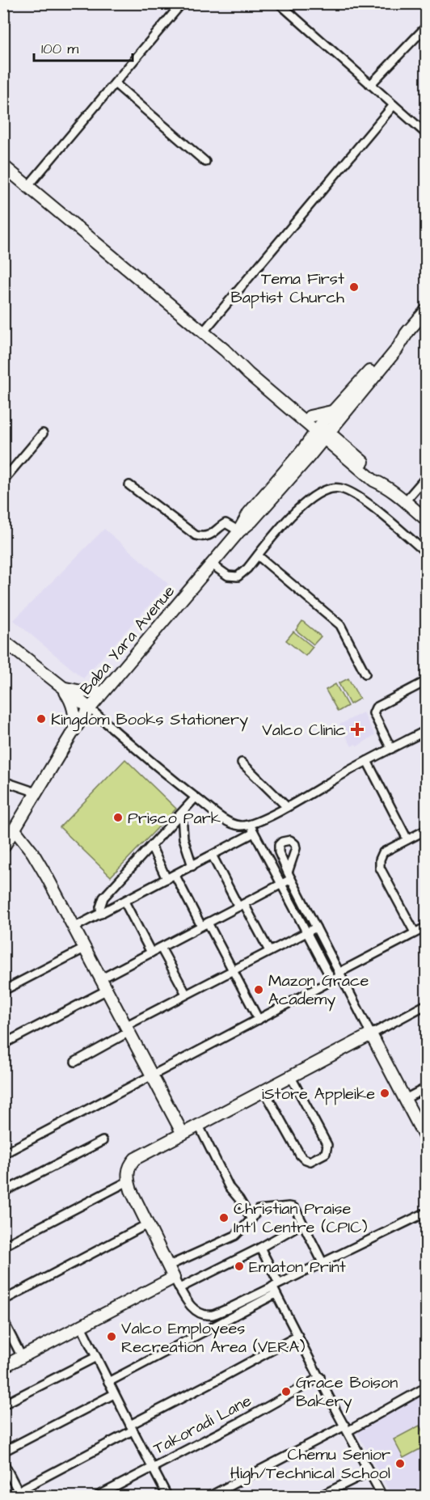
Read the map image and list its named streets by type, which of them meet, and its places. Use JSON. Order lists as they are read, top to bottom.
{
  "streets": {
    "main road": ["Baba Yara Avenue"],
    "street": ["Takoradi Lane"]
  },
  "places": {
    "other": [
      "Tema First Baptist Church",
      "Kingdom Books Stationery",
      "Prisco Park",
      "Mazon Grace Academy",
      "iStore Appleike",
      "Christian Praise Int'l Centre (CPIC)",
      "Ematon Print",
      "Valco Employees Recreation Area (VERA)",
      "Grace Boison Bakery",
      "Chemu Senior High/Technical School"
    ],
    "health": ["Valco Clinic"]
  },
  "scale_bar": "100 m"
}
